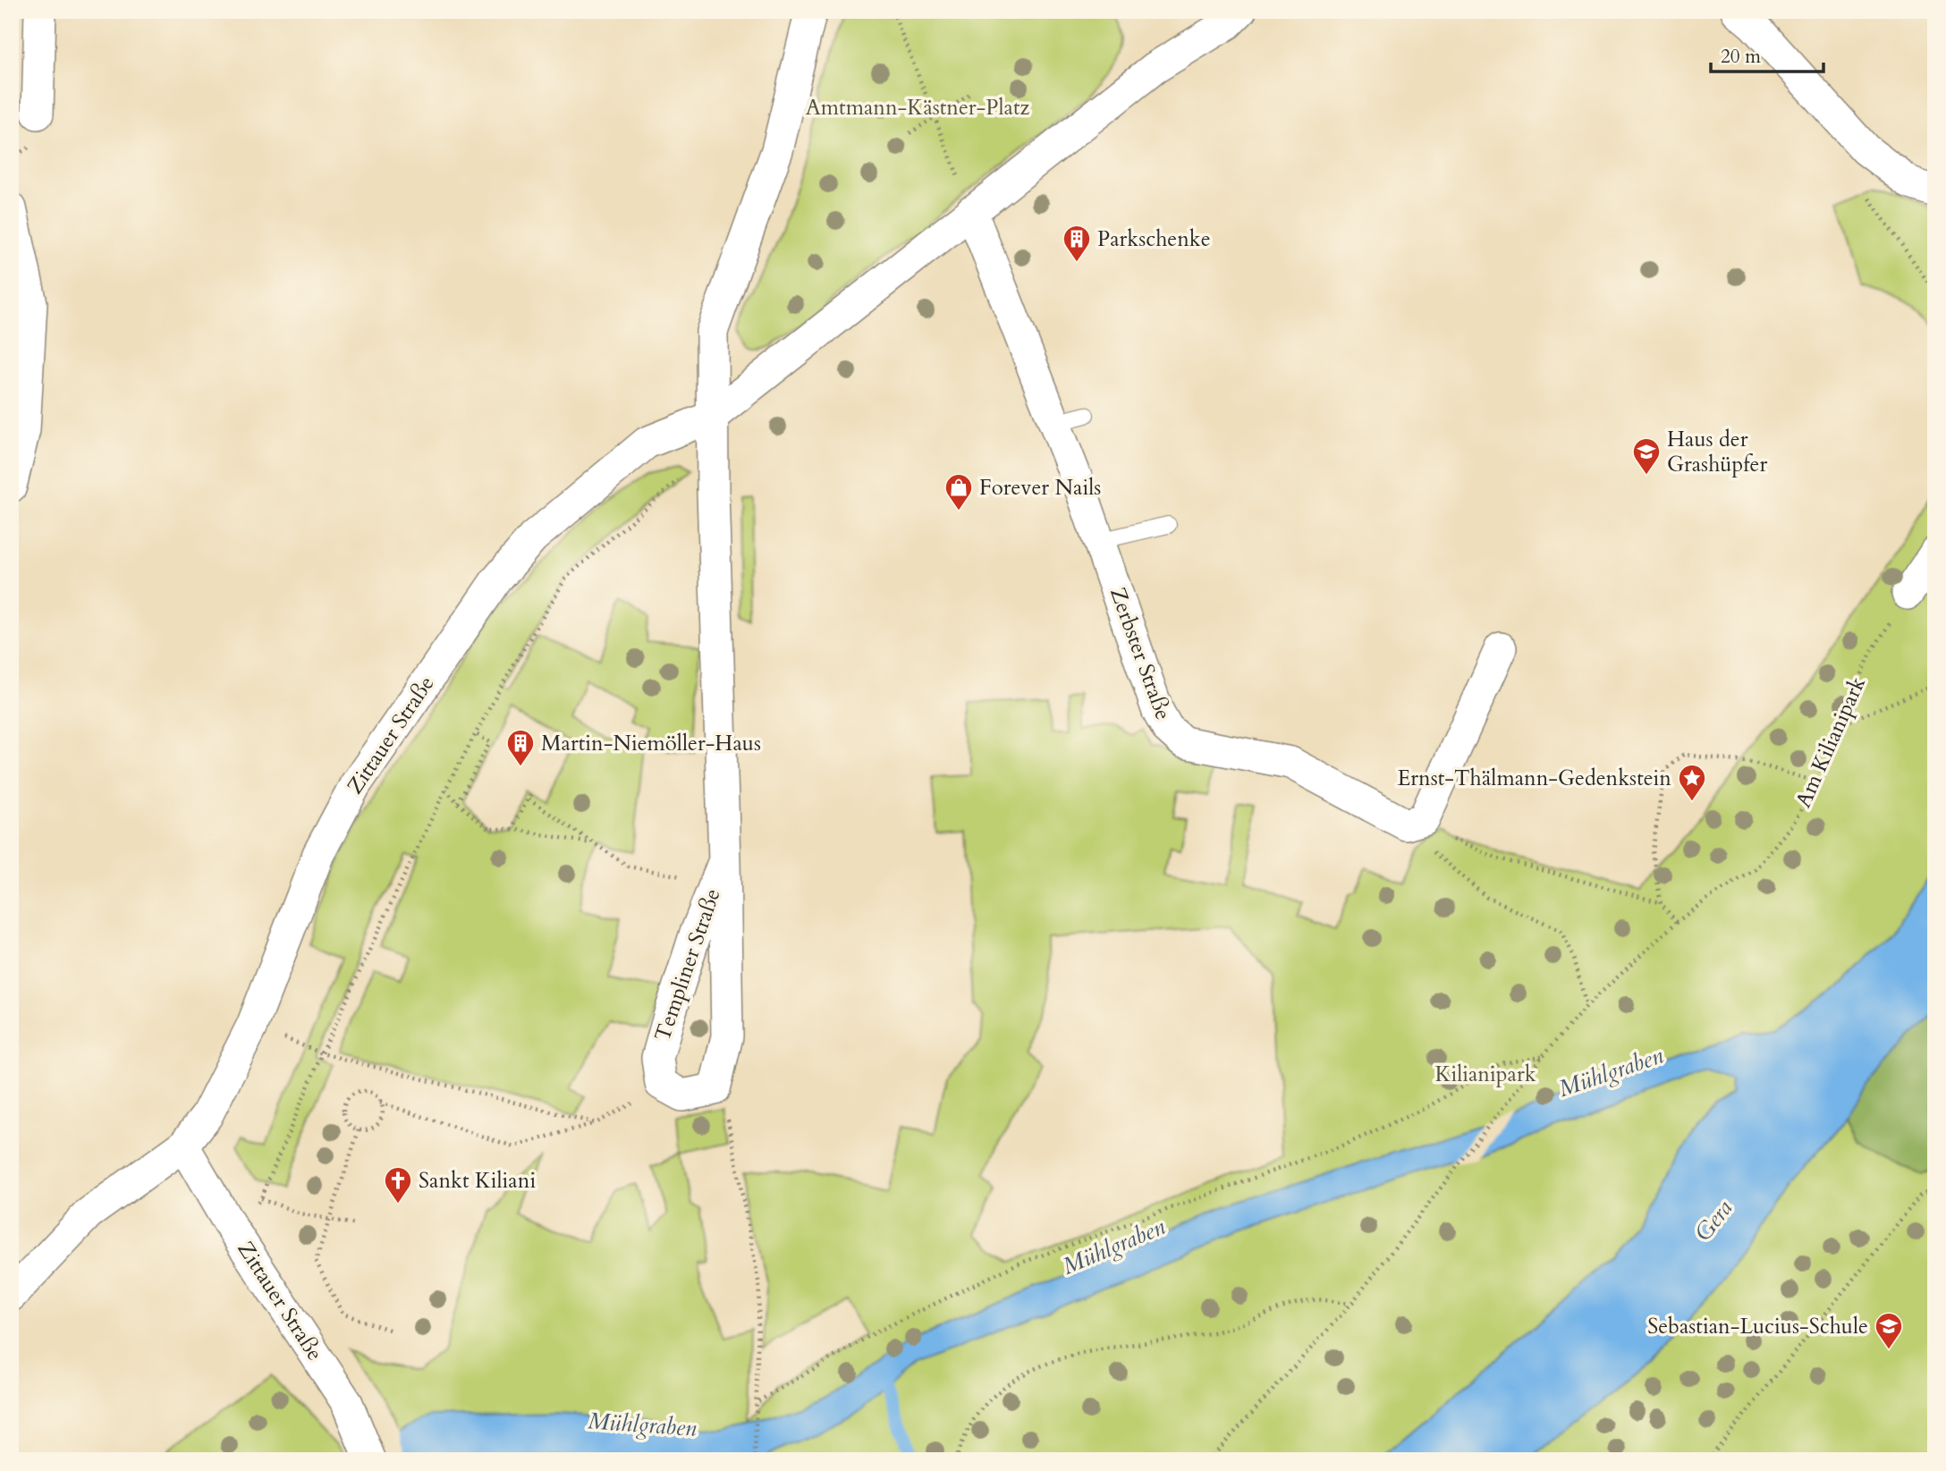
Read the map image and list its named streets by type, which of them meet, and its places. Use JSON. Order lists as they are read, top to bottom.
{
  "streets": {
    "street": ["Zerbster Straße", "Zittauer Straße", "Templiner Straße"],
    "path": ["Am Kilianipark"]
  },
  "crossings": [
    ["Zittauer Straße", "Templiner Straße"]
  ],
  "water": ["Mühlgraben", "Gera"],
  "parks": ["Amtmann-Kästner-Platz", "Kilianipark"],
  "places": {
    "building": ["Parkschenke", "Martin-Niemöller-Haus"],
    "school or university": ["Haus der Grashüpfer", "Sebastian-Lucius-Schule"],
    "shop": ["Forever Nails"],
    "place": ["Ernst-Thälmann-Gedenkstein"],
    "church": ["Sankt Kiliani"]
  },
  "scale_bar": "20 m"
}
